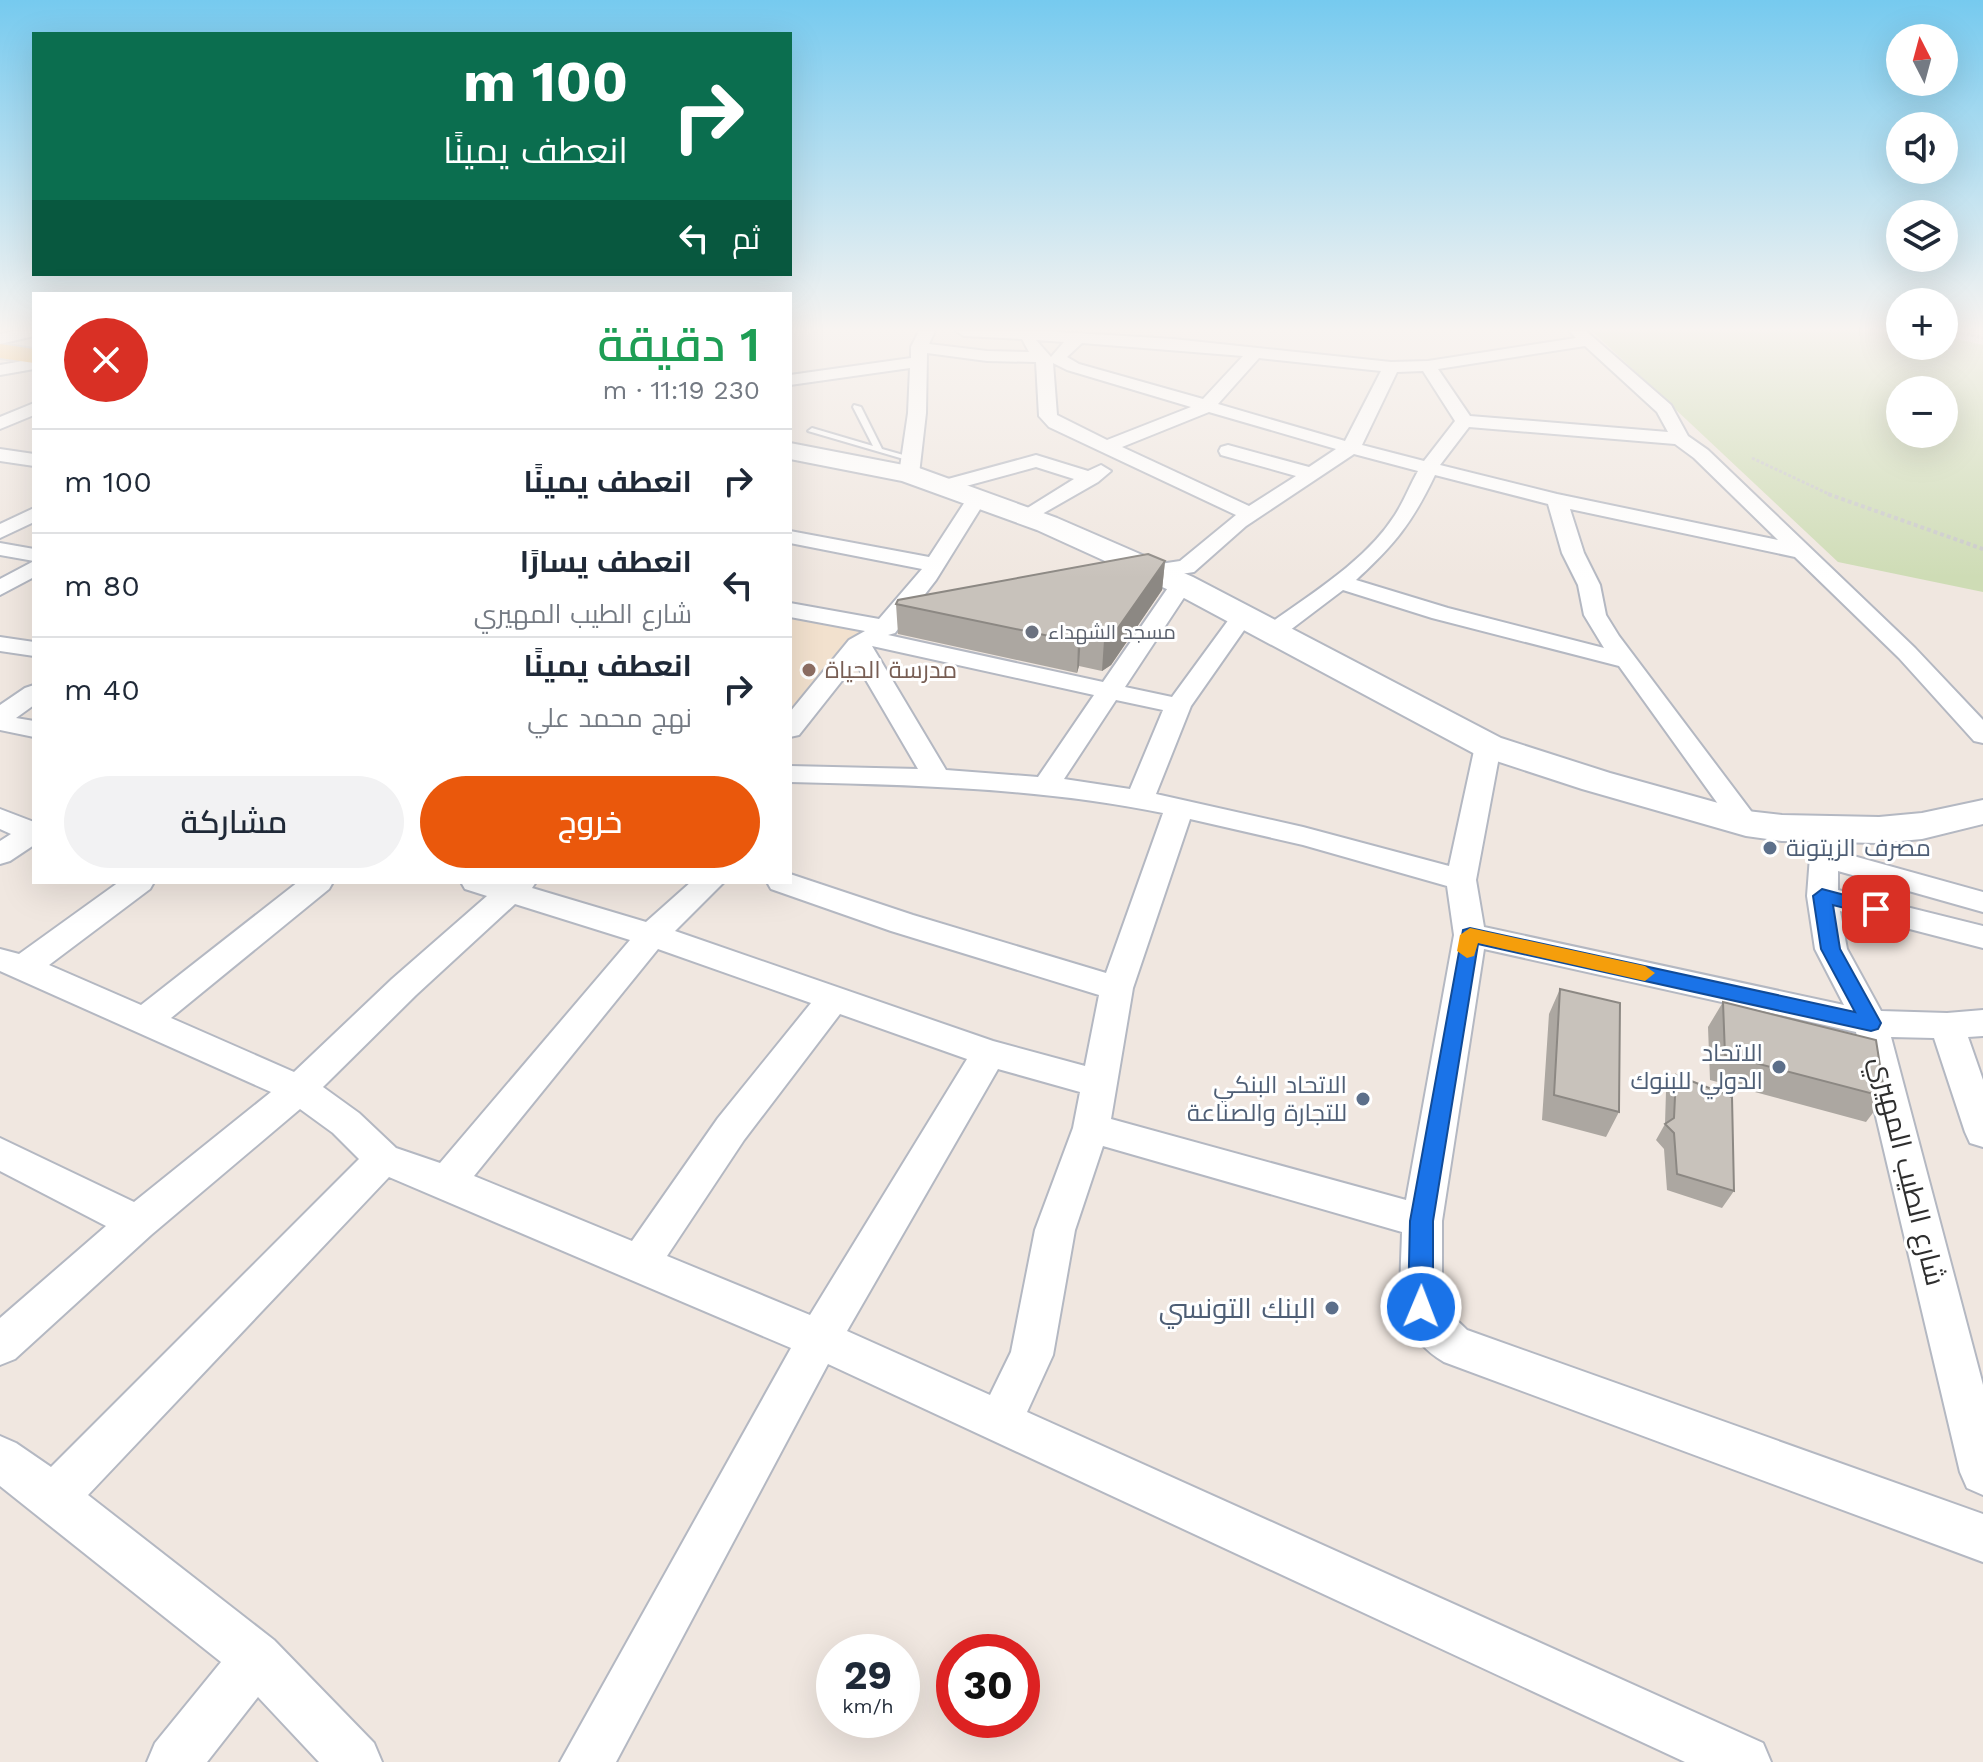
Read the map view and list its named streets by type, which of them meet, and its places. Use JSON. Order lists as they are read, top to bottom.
{
  "streets": {
    "street": ["شارع الطيب المهيري"]
  },
  "places": [
    "مسجد الشهداء",
    "مدرسة الحياة",
    "مصرف الزيتونة",
    "الاتحاد الدولي للبنوك",
    "الاتحاد البنكي للتجارة والصناعة",
    "البنك التونسي"
  ],
  "north": "top",
  "page": {
    "map_buttons": ["+", "−"],
    "turn": ["100 m", "انعطف يمينًا"],
    "then": "ثم",
    "heading": ["1 دقيقة", "230 m · 11:19"],
    "list": [
      {
        "name": "انعطف يمينًا",
        "value": "100 m"
      },
      {
        "name": "انعطف يسارًا",
        "note": "شارع الطيب المهيري",
        "value": "80 m"
      },
      {
        "name": "انعطف يمينًا",
        "note": "نهج محمد علي",
        "value": "40 m"
      }
    ],
    "buttons": ["خروج", "مشاركة"],
    "speed": "29 km/h",
    "limit": "30"
  }
}
